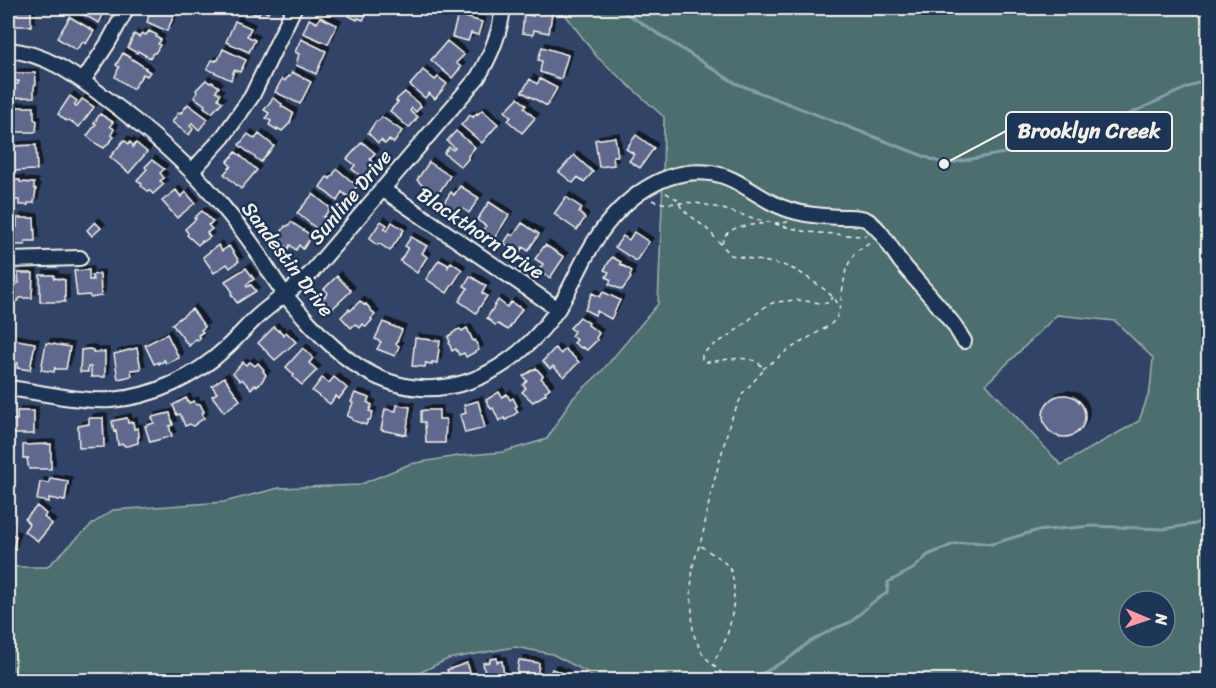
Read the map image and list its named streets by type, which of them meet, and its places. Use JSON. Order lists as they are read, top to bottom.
{
  "streets": {
    "street": ["Sunline Drive", "Blackthorn Drive", "Sandestin Drive"]
  },
  "crossings": [
    ["Sunline Drive", "Blackthorn Drive"],
    ["Sunline Drive", "Sandestin Drive"],
    ["Blackthorn Drive", "Sandestin Drive"]
  ],
  "places": ["Brooklyn Creek"],
  "north": "right"
}
